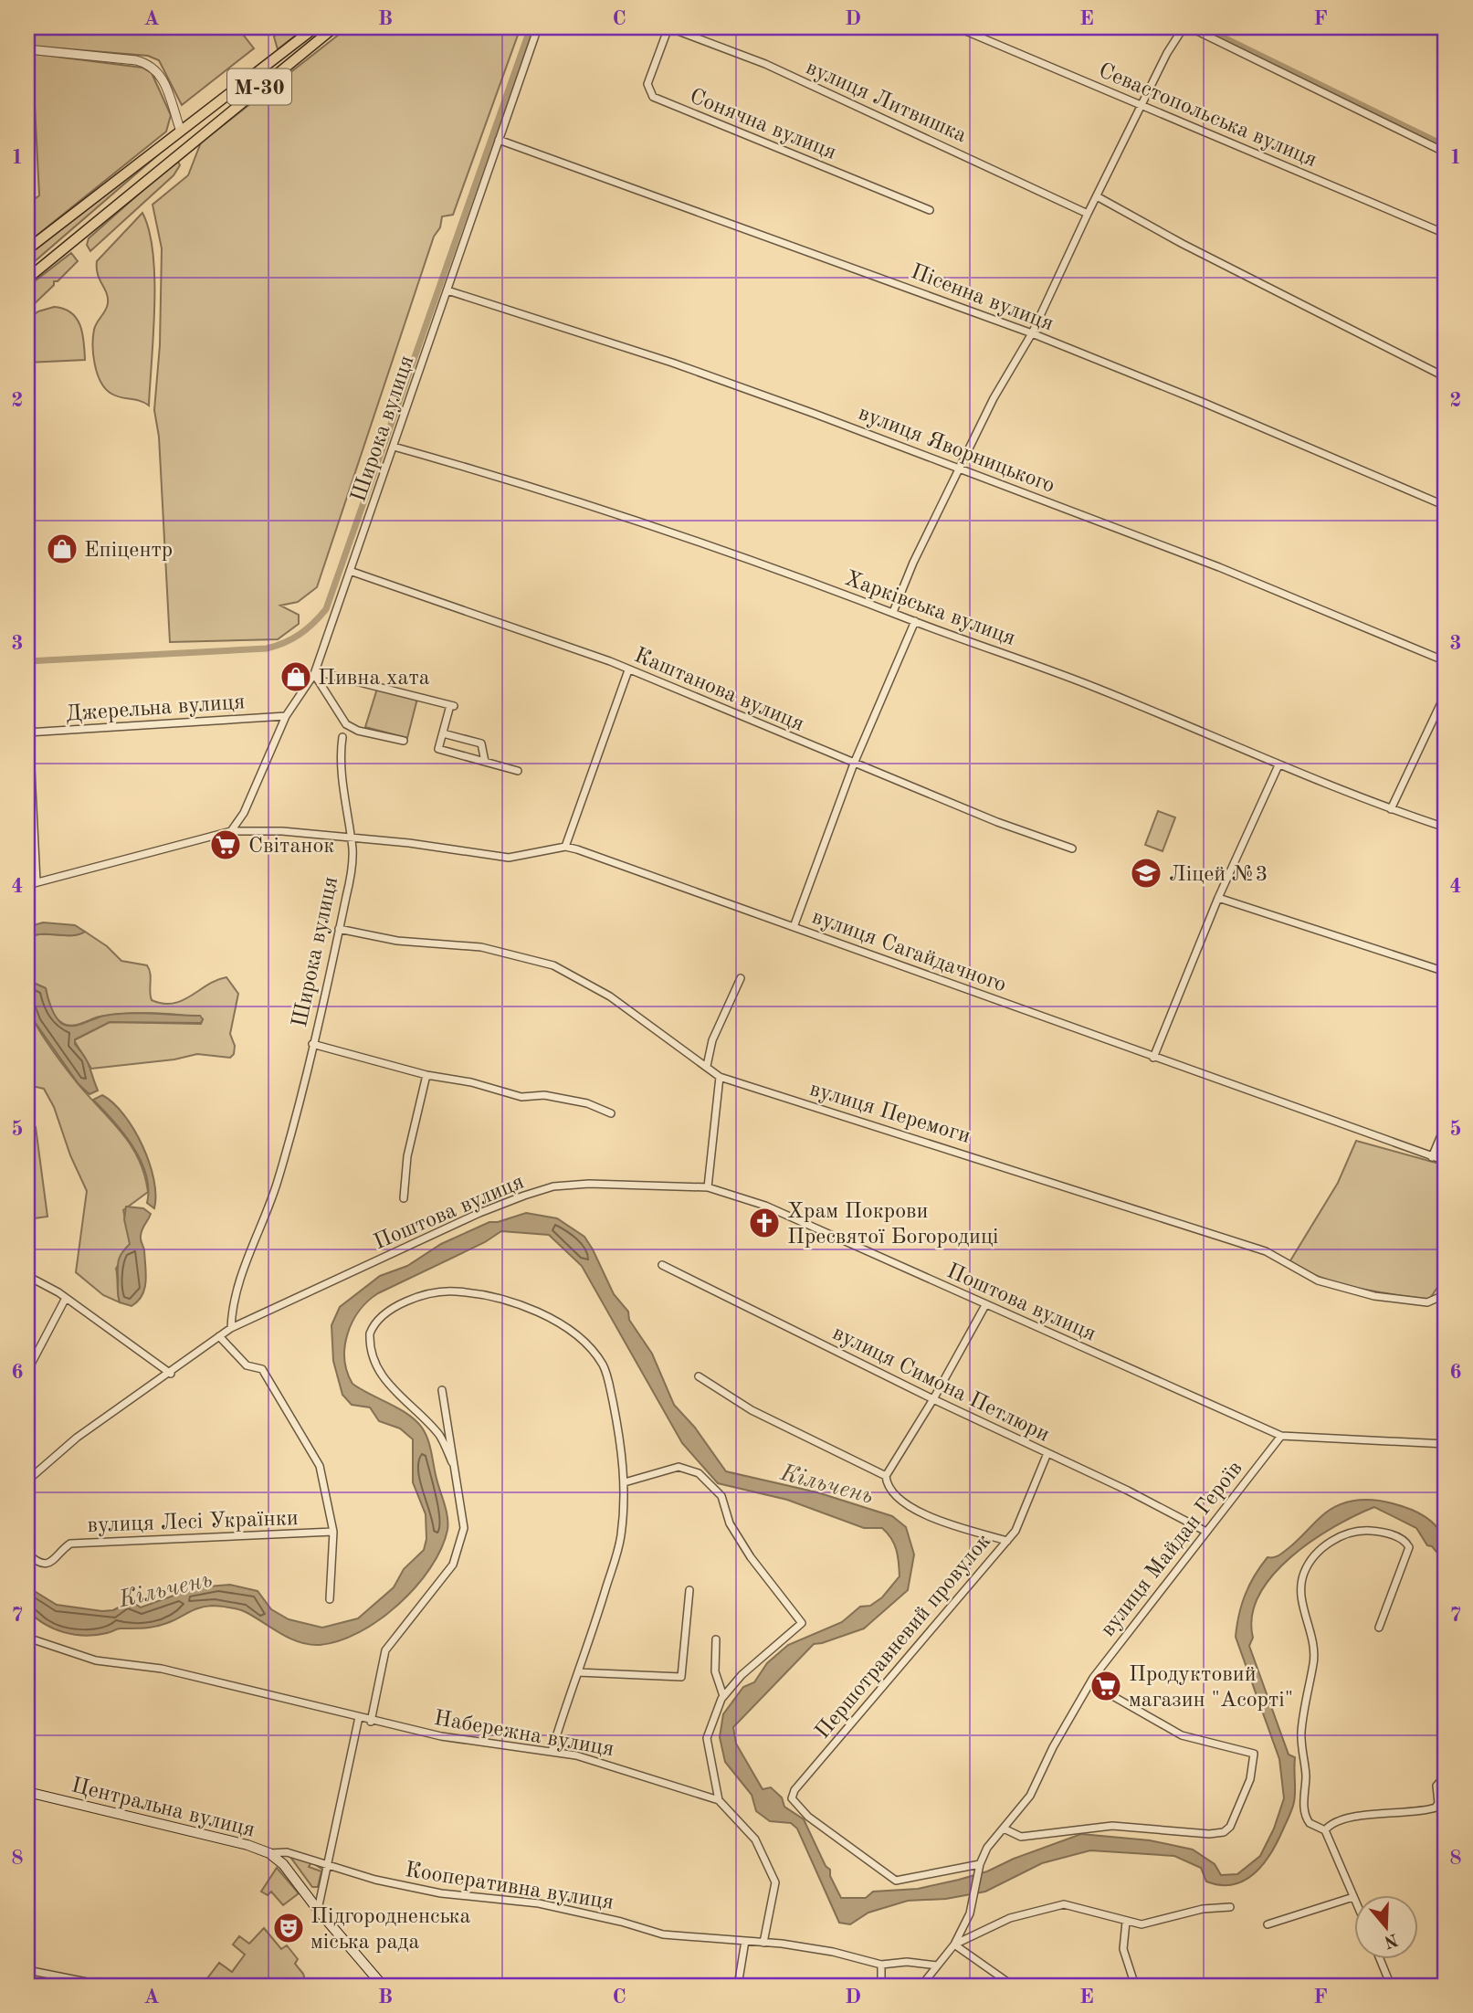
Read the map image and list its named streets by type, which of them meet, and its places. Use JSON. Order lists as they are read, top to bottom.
{
  "streets": {
    "highway": ["М-30"],
    "main road": ["Центральна вулиця"],
    "street": [
      "вулиця Литвишка",
      "Севастопольська вулиця",
      "Сонячна вулиця",
      "Пісенна вулиця",
      "Широка вулиця",
      "вулиця Яворницького",
      "Харківська вулиця",
      "Каштанова вулиця",
      "Джерельна вулиця",
      "вулиця Сагайдачного",
      "вулиця Перемоги",
      "Поштова вулиця",
      "вулиця Симона Петлюри",
      "вулиця Лесі Українки",
      "вулиця Майдан Героїв",
      "Першотравневий провулок",
      "Набережна вулиця",
      "Кооперативна вулиця"
    ]
  },
  "crossings": [
    ["вулиця Литвишка", "Сонячна вулиця"],
    ["Пісенна вулиця", "Широка вулиця"],
    ["Широка вулиця", "вулиця Яворницького"],
    ["Широка вулиця", "Харківська вулиця"],
    ["Широка вулиця", "Каштанова вулиця"],
    ["Широка вулиця", "Джерельна вулиця"],
    ["Широка вулиця", "вулиця Сагайдачного"],
    ["Широка вулиця", "вулиця Перемоги"],
    ["Широка вулиця", "Поштова вулиця"],
    ["Поштова вулиця", "вулиця Майдан Героїв"],
    ["вулиця Симона Петлюри", "вулиця Майдан Героїв"],
    ["вулиця Майдан Героїв", "Першотравневий провулок"],
    ["Набережна вулиця", "Кооперативна вулиця"],
    ["Центральна вулиця", "Кооперативна вулиця"]
  ],
  "water": ["Кільчень"],
  "places": {
    "shop": ["Епіцентр", "Пивна хата"],
    "supermarket": ["Світанок", "Продуктовий магазин \"Асорті\""],
    "school or university": ["Ліцей №3"],
    "church": ["Храм Покрови Пресвятої Богородиці"],
    "theatre": ["Підгородненська міська рада"]
  },
  "north": "bottom",
  "grid": {
    "columns": [
      "A",
      "B",
      "C",
      "D",
      "E",
      "F"
    ],
    "rows": [
      "1",
      "2",
      "3",
      "4",
      "5",
      "6",
      "7",
      "8"
    ]
  }
}
